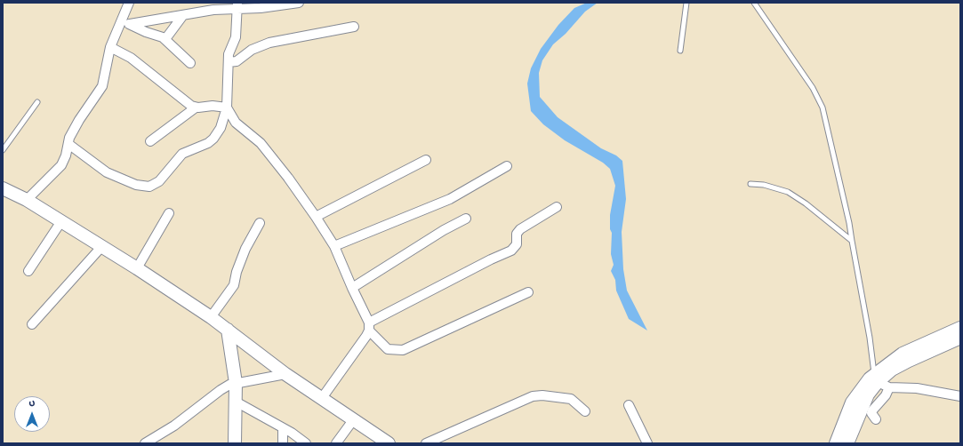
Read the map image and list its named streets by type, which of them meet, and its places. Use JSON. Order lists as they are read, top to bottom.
{
  "north": "top"
}
